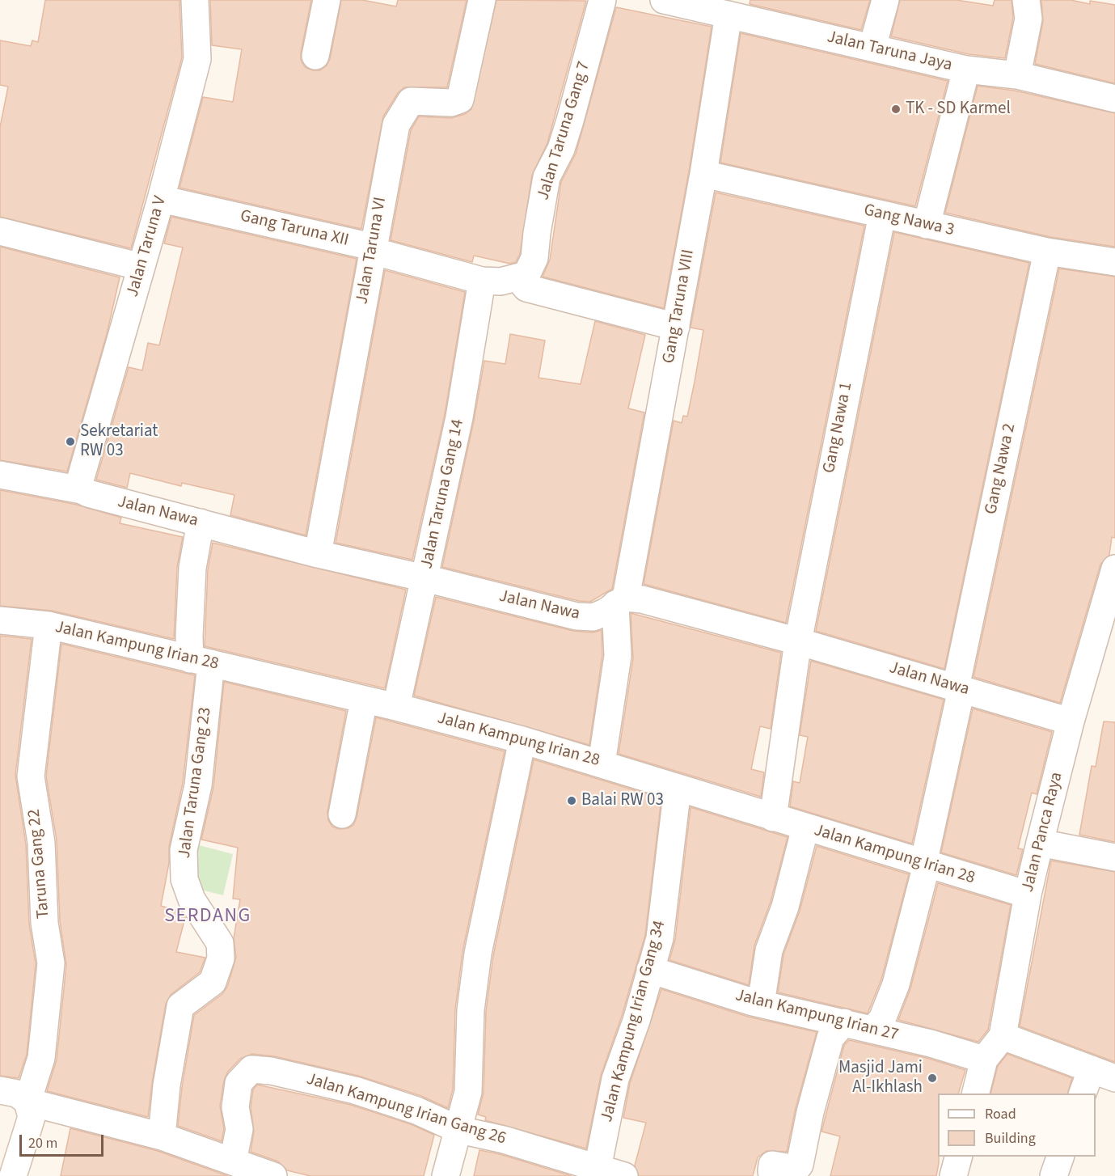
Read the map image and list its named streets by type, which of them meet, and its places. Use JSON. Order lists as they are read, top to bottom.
{
  "streets": {
    "street": [
      "Jalan Taruna Jaya",
      "Jalan Taruna Gang 7",
      "Gang Nawa 3",
      "Gang Taruna XII",
      "Jalan Taruna V",
      "Jalan Taruna VI",
      "Gang Taruna VIII",
      "Gang Nawa 1",
      "Gang Nawa 2",
      "Jalan Taruna Gang 14",
      "Jalan Nawa",
      "Jalan Kampung Irian 28",
      "Jalan Taruna Gang 23",
      "Jalan Panca Raya",
      "Taruna Gang 22",
      "Jalan Kampung Irian 27",
      "Jalan Kampung Irian Gang 34",
      "Jalan Kampung Irian Gang 26"
    ]
  },
  "crossings": [
    ["Jalan Taruna Jaya", "Gang Taruna VIII"],
    ["Gang Nawa 3", "Gang Taruna VIII"],
    ["Gang Nawa 3", "Gang Nawa 1"],
    ["Gang Nawa 3", "Gang Nawa 2"],
    ["Gang Taruna XII", "Jalan Taruna V"],
    ["Gang Taruna XII", "Jalan Taruna VI"],
    ["Gang Taruna XII", "Jalan Taruna Gang 14"],
    ["Jalan Taruna V", "Jalan Nawa"],
    ["Jalan Taruna VI", "Jalan Nawa"],
    ["Gang Taruna VIII", "Jalan Nawa"],
    ["Gang Taruna VIII", "Jalan Kampung Irian 28"],
    ["Gang Nawa 1", "Jalan Nawa"],
    ["Gang Nawa 1", "Jalan Kampung Irian 28"],
    ["Gang Nawa 2", "Jalan Nawa"],
    ["Gang Nawa 2", "Jalan Kampung Irian 28"],
    ["Gang Nawa 2", "Jalan Kampung Irian 27"],
    ["Jalan Taruna Gang 14", "Jalan Nawa"],
    ["Jalan Taruna Gang 14", "Jalan Kampung Irian 28"],
    ["Jalan Nawa", "Jalan Taruna Gang 23"],
    ["Jalan Nawa", "Jalan Panca Raya"],
    ["Jalan Kampung Irian 28", "Jalan Taruna Gang 23"],
    ["Jalan Kampung Irian 28", "Jalan Panca Raya"],
    ["Jalan Kampung Irian 28", "Taruna Gang 22"],
    ["Jalan Kampung Irian 28", "Jalan Kampung Irian Gang 34"],
    ["Jalan Panca Raya", "Jalan Kampung Irian 27"],
    ["Jalan Kampung Irian 27", "Jalan Kampung Irian Gang 34"],
    ["Jalan Kampung Irian Gang 34", "Jalan Kampung Irian Gang 26"]
  ],
  "districts": ["SERDANG"],
  "places": [
    "TK - SD Karmel",
    "Sekretariat RW 03",
    "Balai RW 03",
    "Masjid Jami Al-Ikhlash"
  ],
  "legend": ["Road", "Building"],
  "scale_bar": "20 m"
}
